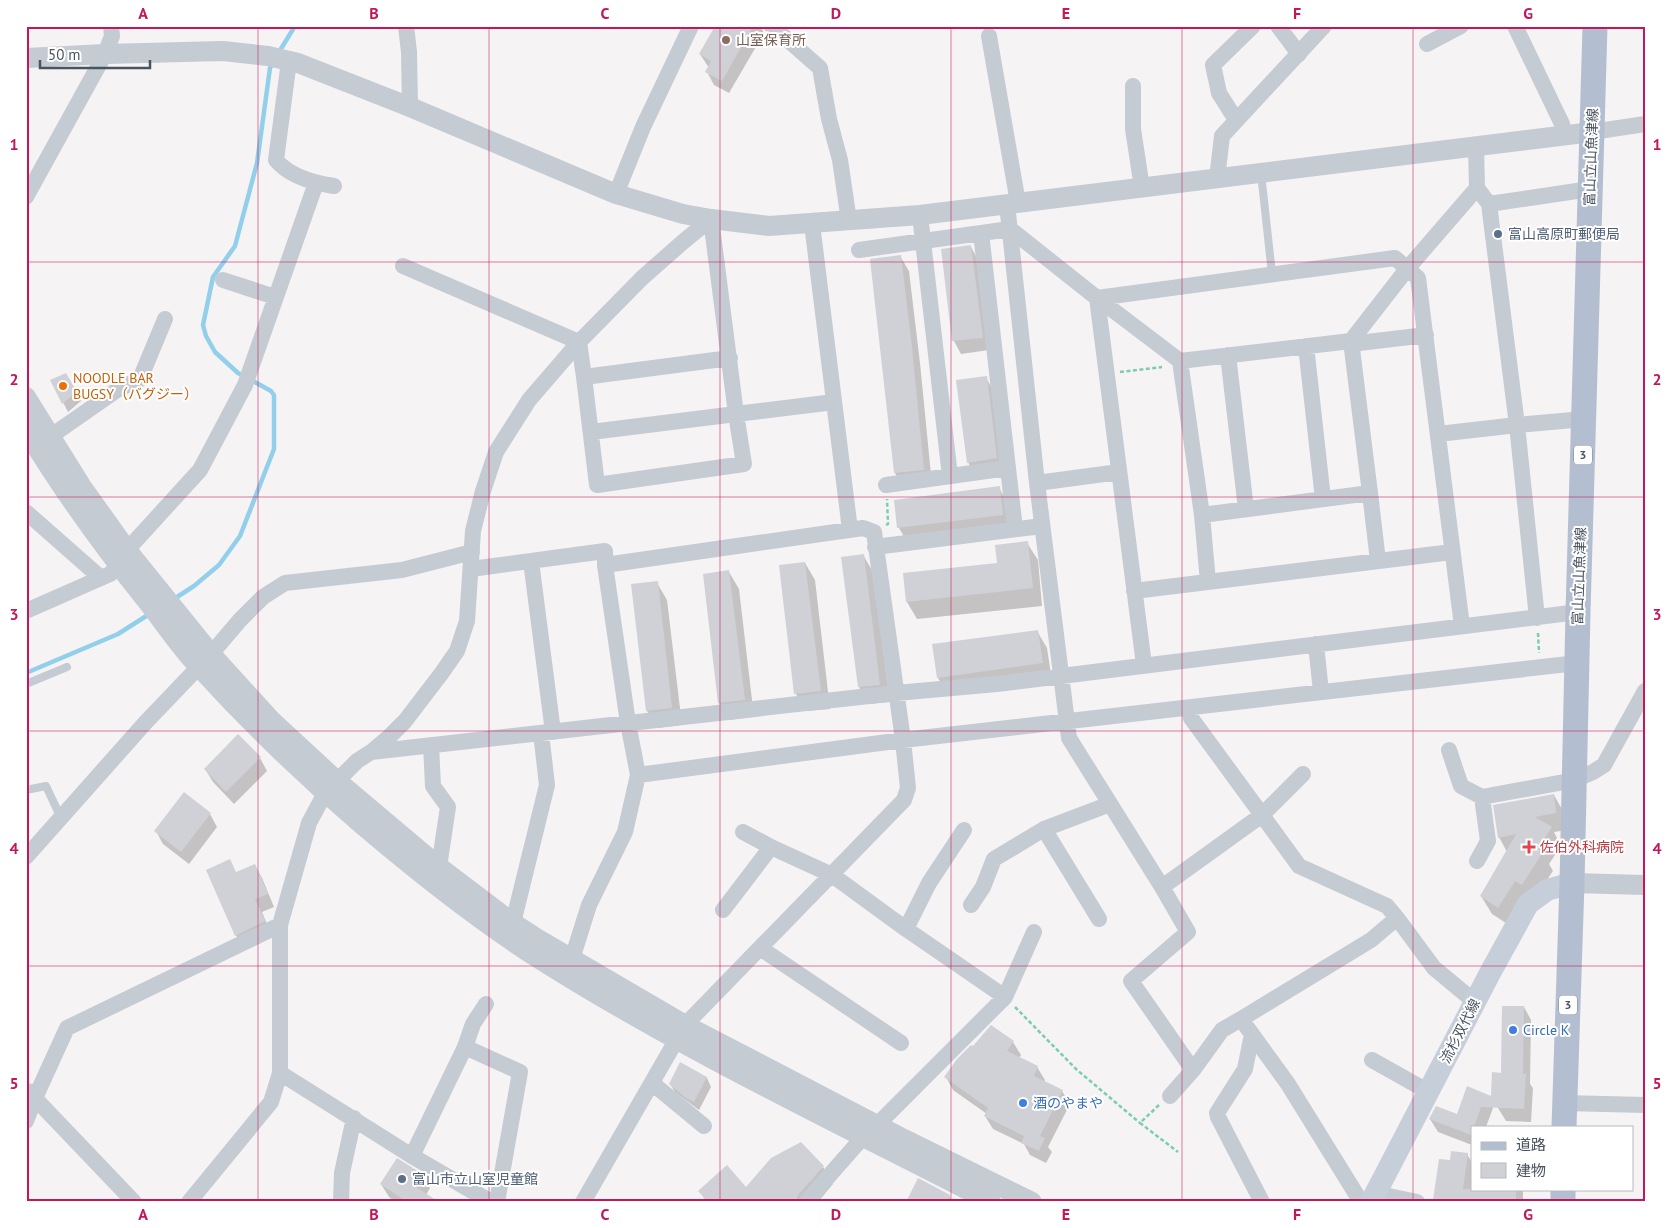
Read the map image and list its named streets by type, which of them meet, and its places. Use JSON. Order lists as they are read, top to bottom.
{
  "streets": {
    "main road": ["富山立山魚津線", "3", "流杉双代線"]
  },
  "crossings": [
    ["富山立山魚津線", "流杉双代線"]
  ],
  "places": {
    "other": [
      "山室保育所",
      "富山高原町郵便局",
      "NOODLE BAR BUGSY（バグジー）",
      "Circle K",
      "酒のやまや",
      "富山市立山室児童館"
    ],
    "health": ["佐伯外科病院"]
  },
  "legend": ["道路", "建物"],
  "scale_bar": "50 m",
  "grid": {
    "columns": [
      "A",
      "B",
      "C",
      "D",
      "E",
      "F",
      "G"
    ],
    "rows": [
      "1",
      "2",
      "3",
      "4",
      "5"
    ]
  }
}
